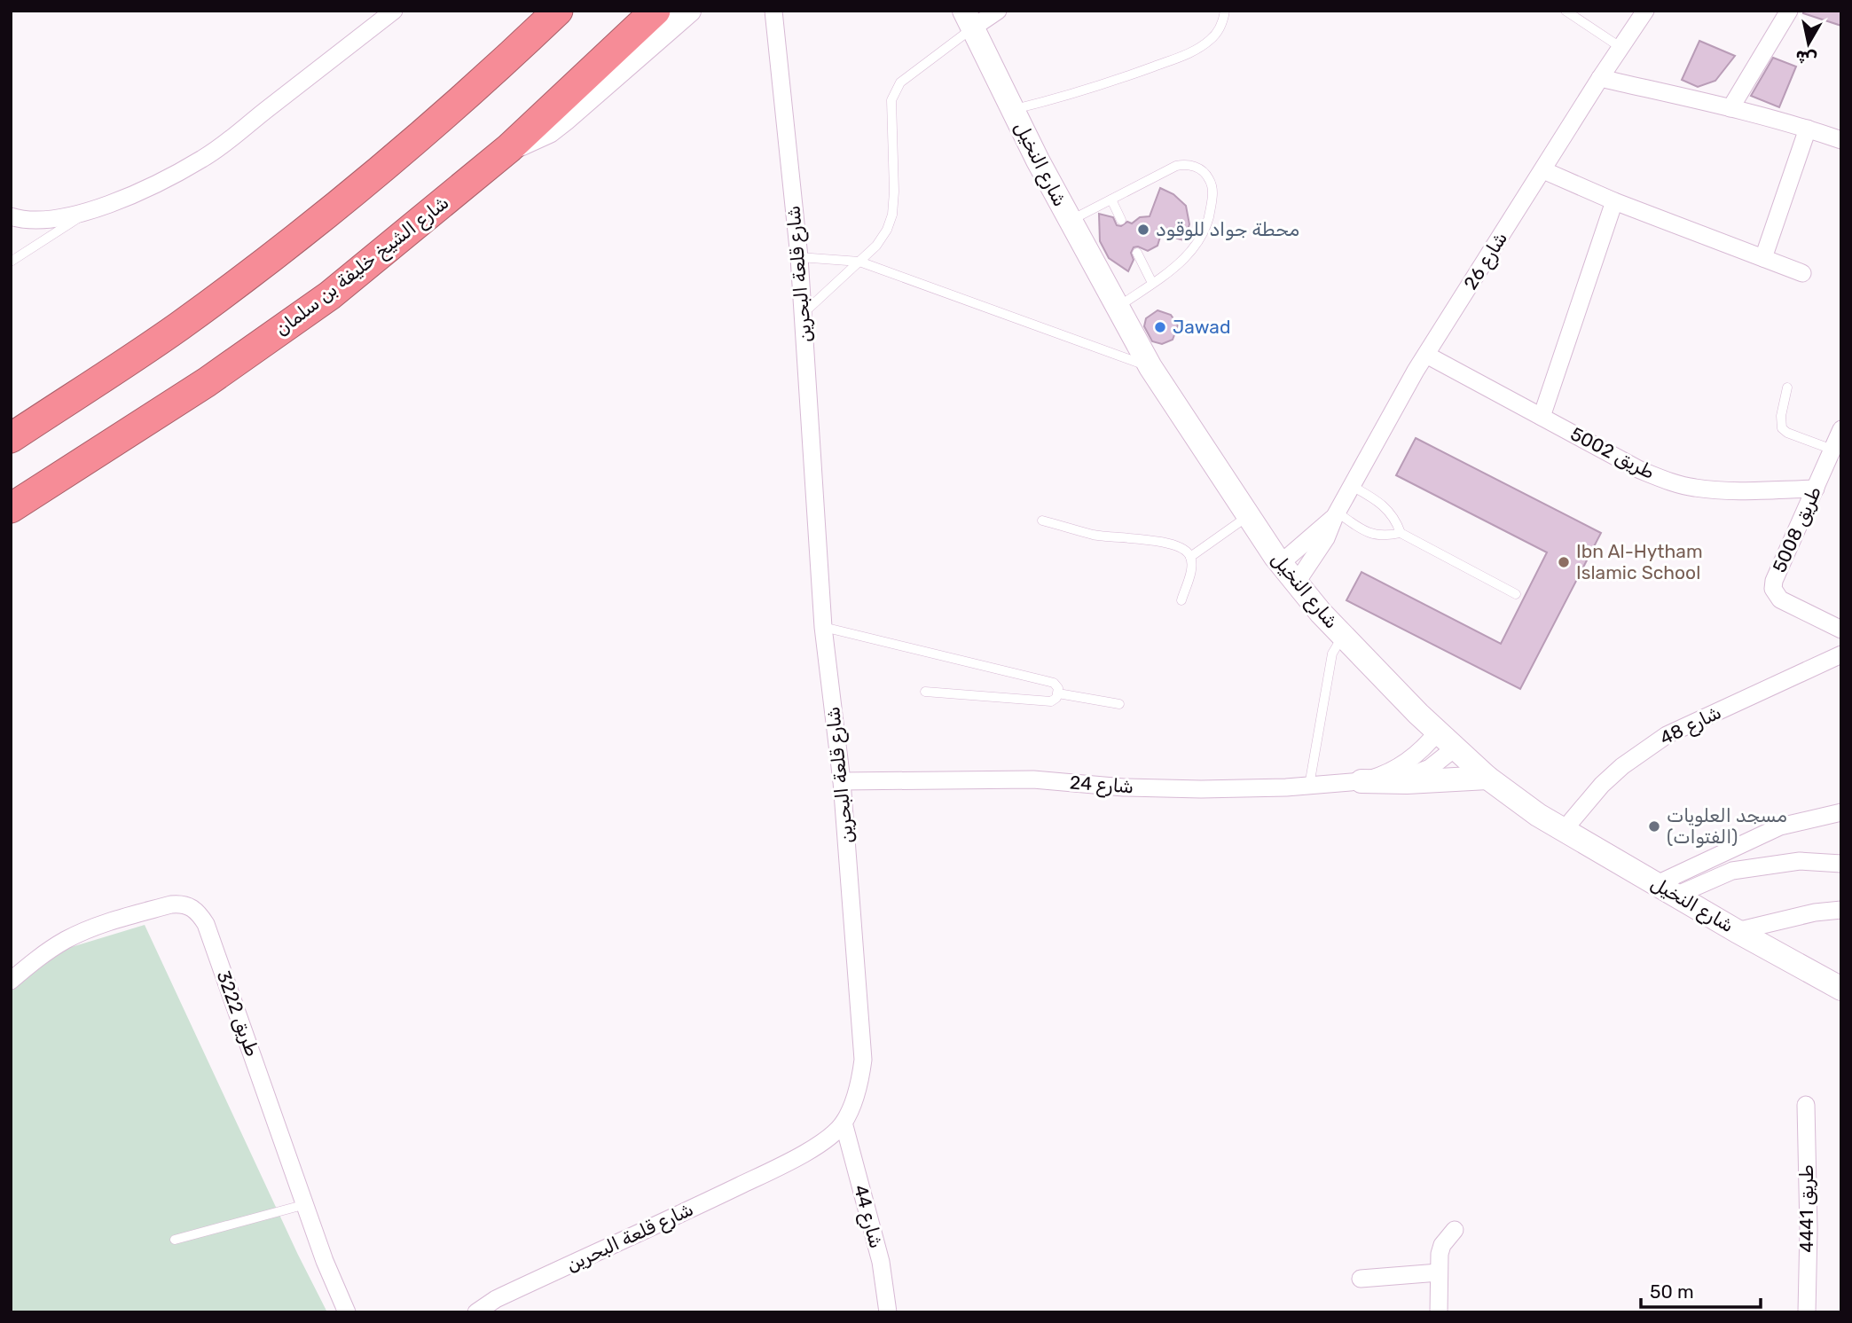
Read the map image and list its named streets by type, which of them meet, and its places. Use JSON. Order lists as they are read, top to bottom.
{
  "streets": {
    "highway": ["شارع الشيخ خليفة بن سلمان"],
    "street": [
      "شارع النخيل",
      "شارع 26",
      "شارع قلعة البحرين",
      "طريق 5002",
      "طريق 5008",
      "شارع 48",
      "شارع 24",
      "طريق 3222",
      "طريق 4441",
      "شارع 44"
    ]
  },
  "crossings": [
    ["شارع النخيل", "شارع 26"],
    ["شارع النخيل", "شارع 48"],
    ["شارع النخيل", "شارع 24"],
    ["شارع 26", "طريق 5002"],
    ["شارع قلعة البحرين", "شارع 24"],
    ["شارع قلعة البحرين", "شارع 44"],
    ["طريق 5002", "طريق 5008"]
  ],
  "places": [
    "محطة جواد للوقود",
    "Jawad",
    "Ibn Al-Hytham Islamic School",
    "مسجد العلويات (الفتوات)"
  ],
  "scale_bar": "50 m",
  "north": "bottom"
}
